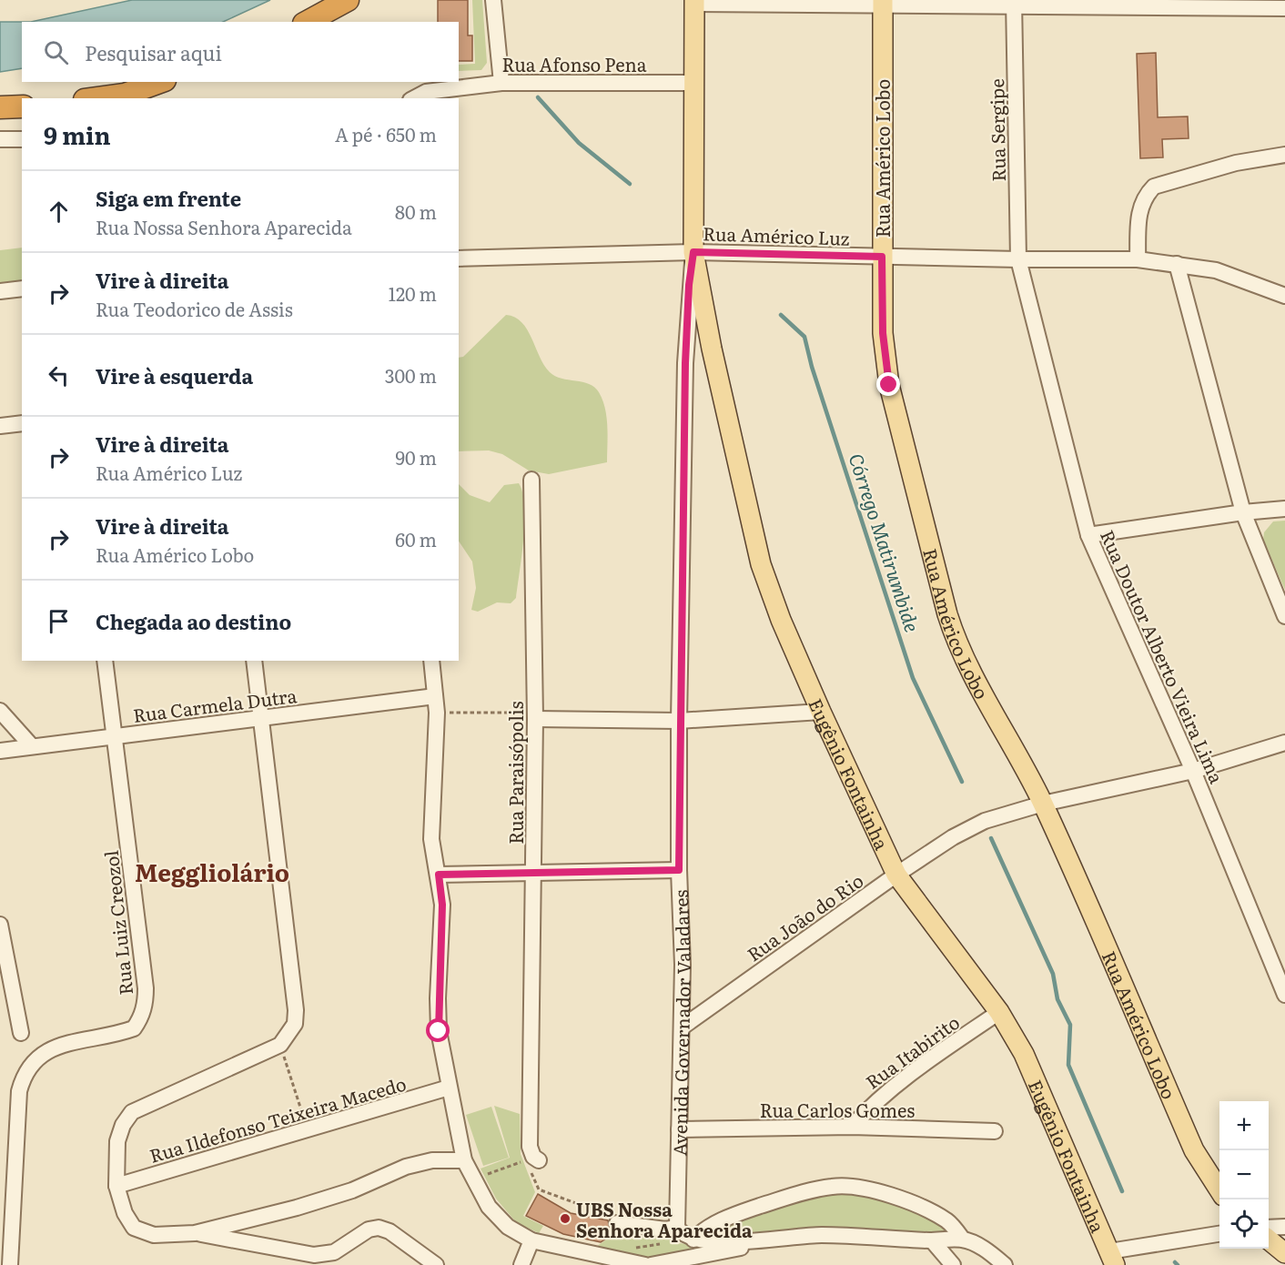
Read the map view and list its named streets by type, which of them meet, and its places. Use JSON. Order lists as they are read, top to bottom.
{
  "streets": {
    "main road": ["Rua Américo Lobo", "Eugênio Fontainha", "Avenida Governador Valadares"],
    "street": [
      "Rua Afonso Pena",
      "Rua Sergipe",
      "Rua Américo Luz",
      "Rua Doutor Alberto Vieira Lima",
      "Rua Carmela Dutra",
      "Rua Paraisópolis",
      "Rua João do Rio",
      "Rua Luiz Creozol",
      "Rua Itabirito",
      "Rua Carlos Gomes",
      "Rua Ildefonso Teixeira Macedo"
    ]
  },
  "crossings": [
    ["Rua Afonso Pena", "Avenida Governador Valadares"],
    ["Rua Sergipe", "Rua Américo Luz"],
    ["Rua Sergipe", "Rua Doutor Alberto Vieira Lima"],
    ["Rua Américo Lobo", "Rua Américo Luz"],
    ["Rua Américo Lobo", "Rua João do Rio"],
    ["Rua Américo Luz", "Rua Doutor Alberto Vieira Lima"],
    ["Rua Américo Luz", "Eugênio Fontainha"],
    ["Rua Américo Luz", "Avenida Governador Valadares"],
    ["Rua Doutor Alberto Vieira Lima", "Rua João do Rio"],
    ["Rua Carmela Dutra", "Rua Luiz Creozol"],
    ["Eugênio Fontainha", "Rua João do Rio"],
    ["Eugênio Fontainha", "Avenida Governador Valadares"],
    ["Eugênio Fontainha", "Rua Itabirito"],
    ["Rua João do Rio", "Avenida Governador Valadares"],
    ["Avenida Governador Valadares", "Rua Carlos Gomes"],
    ["Rua Itabirito", "Rua Carlos Gomes"]
  ],
  "districts": ["Meggliolário"],
  "water": ["Córrego Matirumbide"],
  "places": ["UBS Nossa Senhora Aparecida"],
  "page": {
    "search": "Pesquisar aqui",
    "heading": ["9 min", "A pé · 650 m"],
    "list": [
      ["Siga em frente", "Rua Nossa Senhora Aparecida", "80 m"],
      ["Vire à direita", "Rua Teodorico de Assis", "120 m"],
      ["Vire à esquerda", "300 m"],
      ["Vire à direita", "Rua Américo Luz", "90 m"],
      ["Vire à direita", "Rua Américo Lobo", "60 m"],
      "Chegada ao destino"
    ],
    "map_buttons": ["+", "−"]
  }
}
